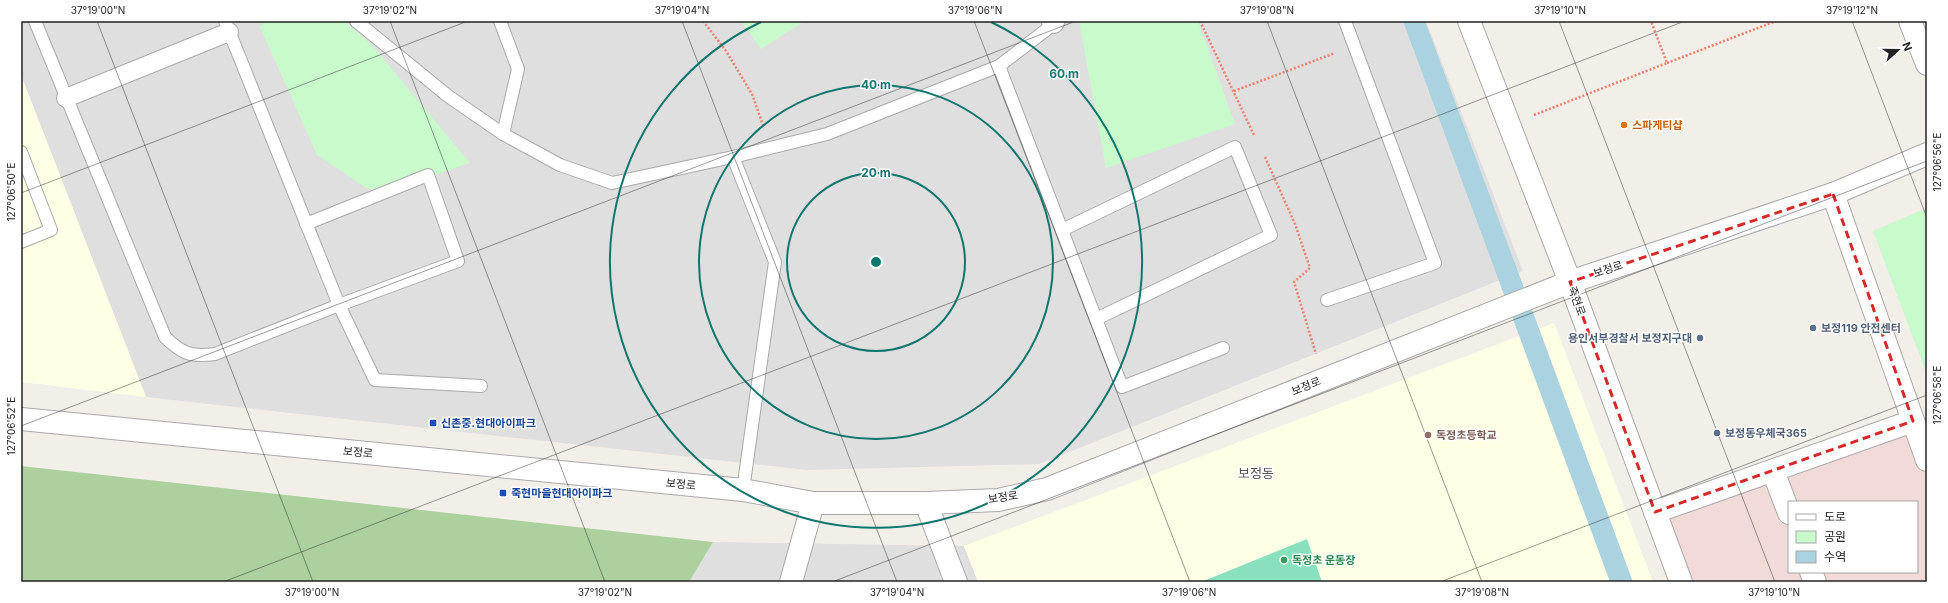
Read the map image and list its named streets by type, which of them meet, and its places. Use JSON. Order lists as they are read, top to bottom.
{
  "streets": {
    "street": ["보정로", "죽현로"]
  },
  "crossings": [
    ["보정로", "죽현로"]
  ],
  "districts": ["보정동"],
  "places": {
    "other": [
      "스파게티샵",
      "보정119 안전센터",
      "용인서부경찰서 보정지구대",
      "보정동우체국365",
      "독정초등학교",
      "독정초 운동장"
    ],
    "transit": ["신촌중.현대아이파크", "죽현마을현대아이파크"]
  },
  "legend": ["도로", "공원", "수역"],
  "north": "right",
  "coordinates": [
    "37°19'00\"N",
    "37°19'02\"N",
    "37°19'04\"N",
    "37°19'06\"N",
    "37°19'08\"N",
    "37°19'10\"N",
    "37°19'12\"N",
    "127°06'56\"E",
    "127°06'50\"E",
    "127°06'58\"E",
    "127°06'52\"E"
  ],
  "rings": ["60 m", "40 m", "20 m"]
}
